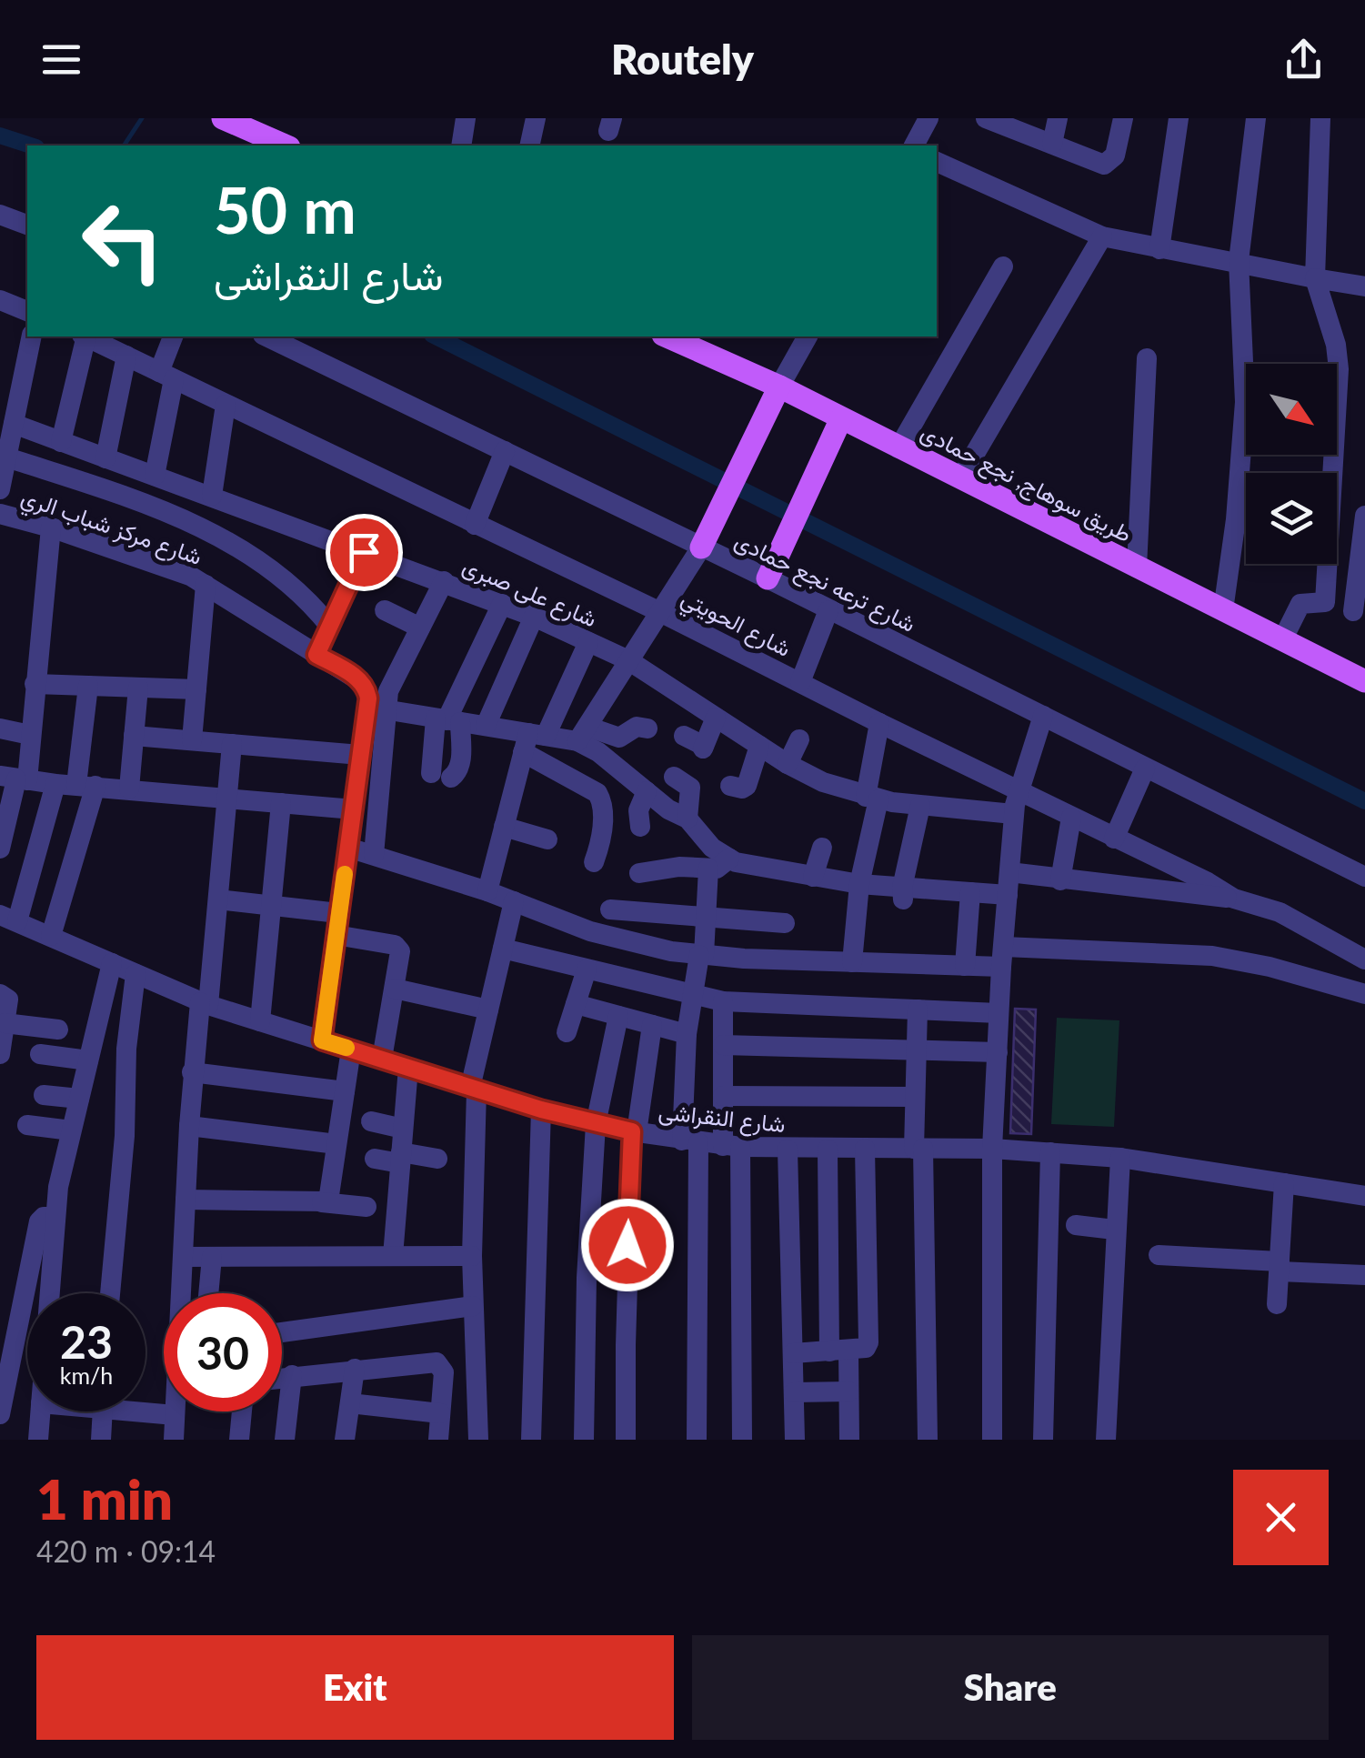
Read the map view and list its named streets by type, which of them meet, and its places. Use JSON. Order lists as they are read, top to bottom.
{
  "streets": {
    "main road": ["طريق سوهاج, نجع حمادى"],
    "street": [
      "شارع مركز شباب الري",
      "شارع ترعه نجع حمادى",
      "شارع على صبرى",
      "شارع الحويتي",
      "شارع النقراشى"
    ]
  },
  "north": "bottom right",
  "page": {
    "header": "Routely",
    "turn": ["50 m", "شارع النقراشى"],
    "speed": "23 km/h",
    "limit": "30",
    "heading": ["1 min", "420 m · 09:14"],
    "buttons": ["Exit", "Share"]
  }
}
